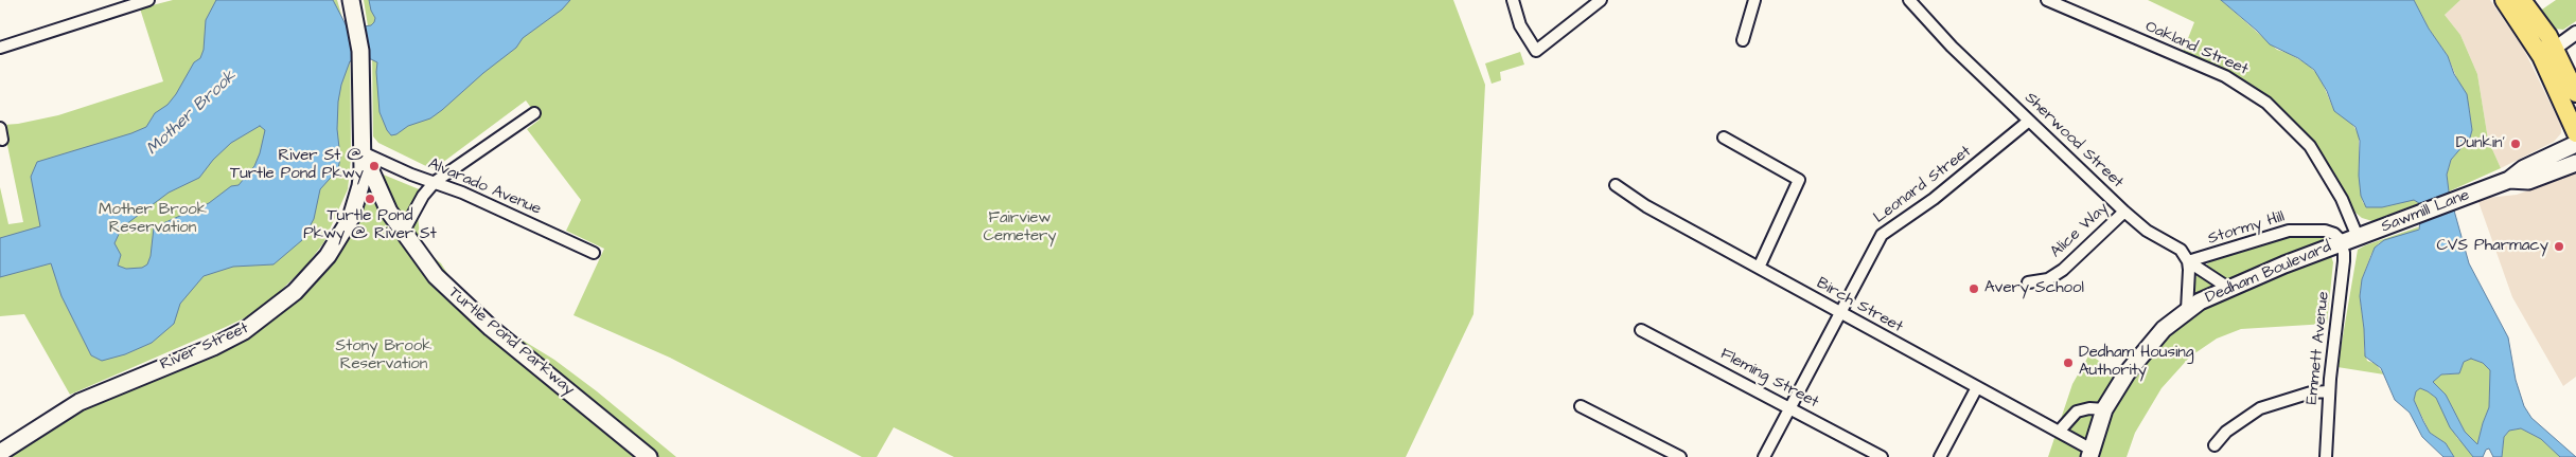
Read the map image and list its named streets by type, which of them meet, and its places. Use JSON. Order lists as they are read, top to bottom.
{
  "streets": {
    "main road": [
      "Sawmill Lane",
      "Dedham Boulevard",
      "Turtle Pond Parkway",
      "River Street"
    ],
    "street": [
      "Oakland Street",
      "Sherwood Street",
      "Leonard Street",
      "Alvarado Avenue",
      "Stormy Hill",
      "Alice Way",
      "Birch Street",
      "Emmett Avenue",
      "Fleming Street"
    ]
  },
  "crossings": [
    ["Oakland Street", "Sawmill Lane"],
    ["Sherwood Street", "Leonard Street"],
    ["Sherwood Street", "Stormy Hill"],
    ["Sherwood Street", "Alice Way"],
    ["Sherwood Street", "Dedham Boulevard"],
    ["Leonard Street", "Birch Street"],
    ["Leonard Street", "Fleming Street"],
    ["Alvarado Avenue", "Turtle Pond Parkway"],
    ["Alvarado Avenue", "River Street"],
    ["Sawmill Lane", "Stormy Hill"],
    ["Sawmill Lane", "Dedham Boulevard"],
    ["Sawmill Lane", "Emmett Avenue"],
    ["Stormy Hill", "Dedham Boulevard"],
    ["Stormy Hill", "Emmett Avenue"],
    ["Dedham Boulevard", "Birch Street"],
    ["Dedham Boulevard", "Emmett Avenue"],
    ["Turtle Pond Parkway", "River Street"]
  ],
  "water": ["Mother Brook"],
  "parks": ["Mother Brook Reservation", "Fairview Cemetery", "Stony Brook Reservation"],
  "places": [
    "Dunkin'",
    "River St @ Turtle Pond Pkwy",
    "Turtle Pond Pkwy @ River St",
    "CVS Pharmacy",
    "Avery School",
    "Dedham Housing Authority"
  ]
}
